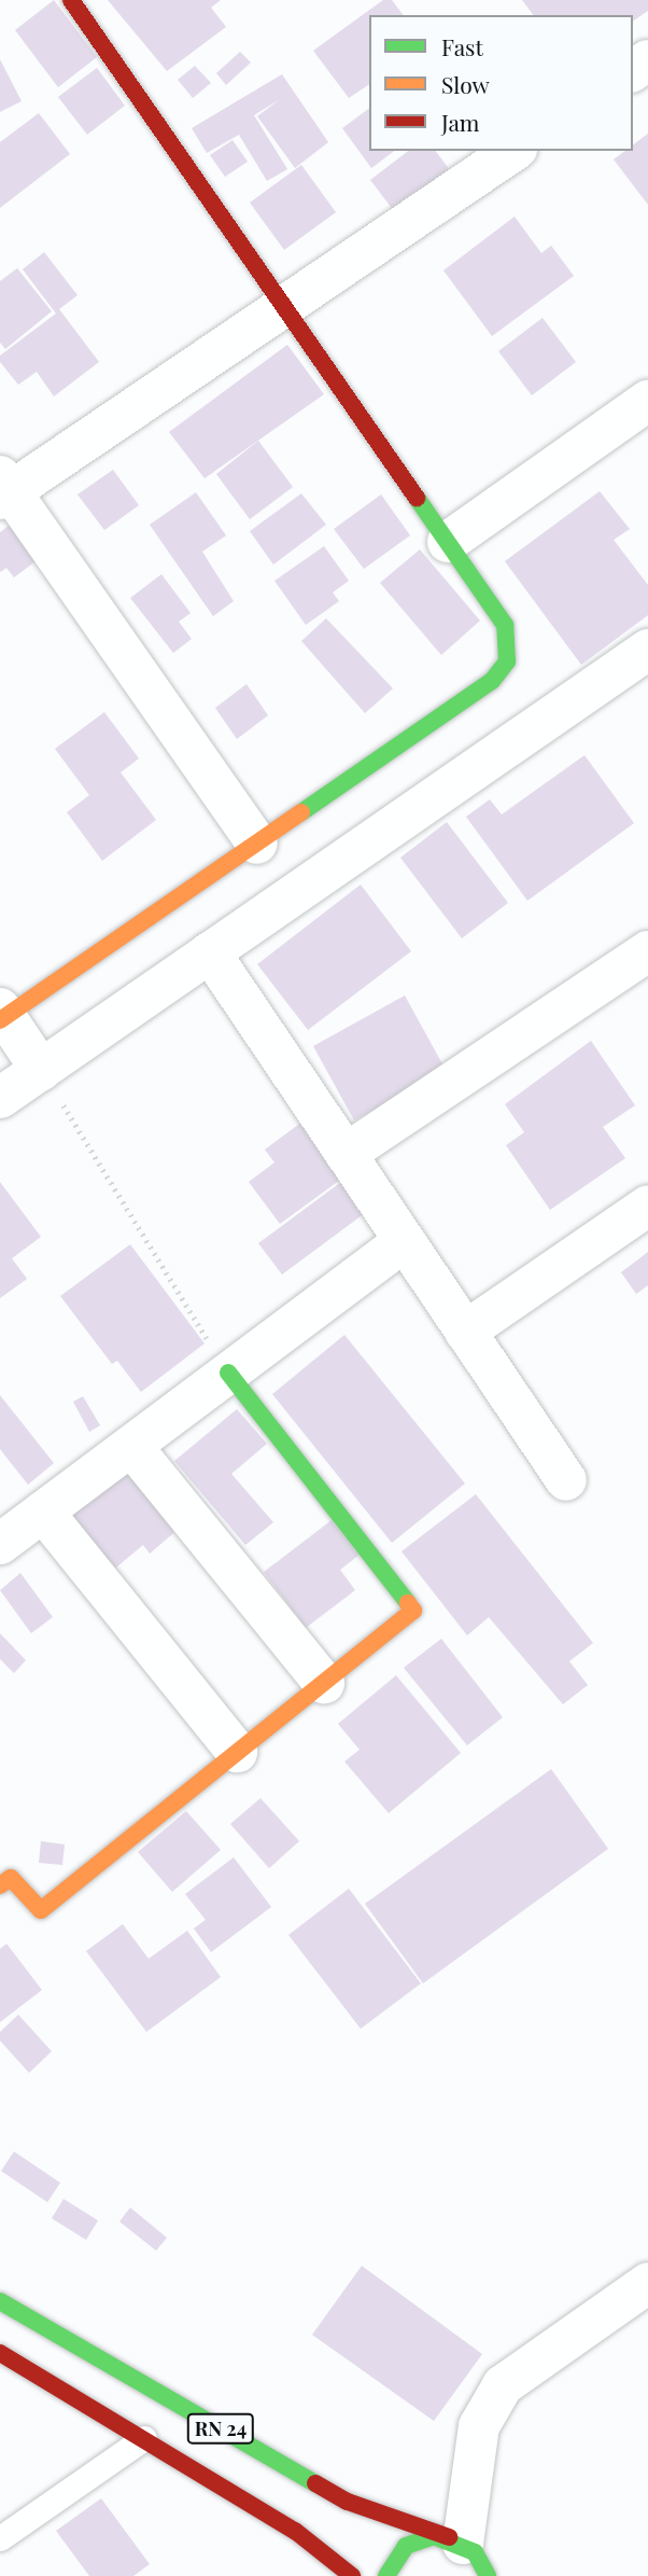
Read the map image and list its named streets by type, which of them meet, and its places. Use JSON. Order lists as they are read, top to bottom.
{
  "streets": {
    "main road": ["RN 24"]
  },
  "legend": ["Fast", "Slow", "Jam"]
}
